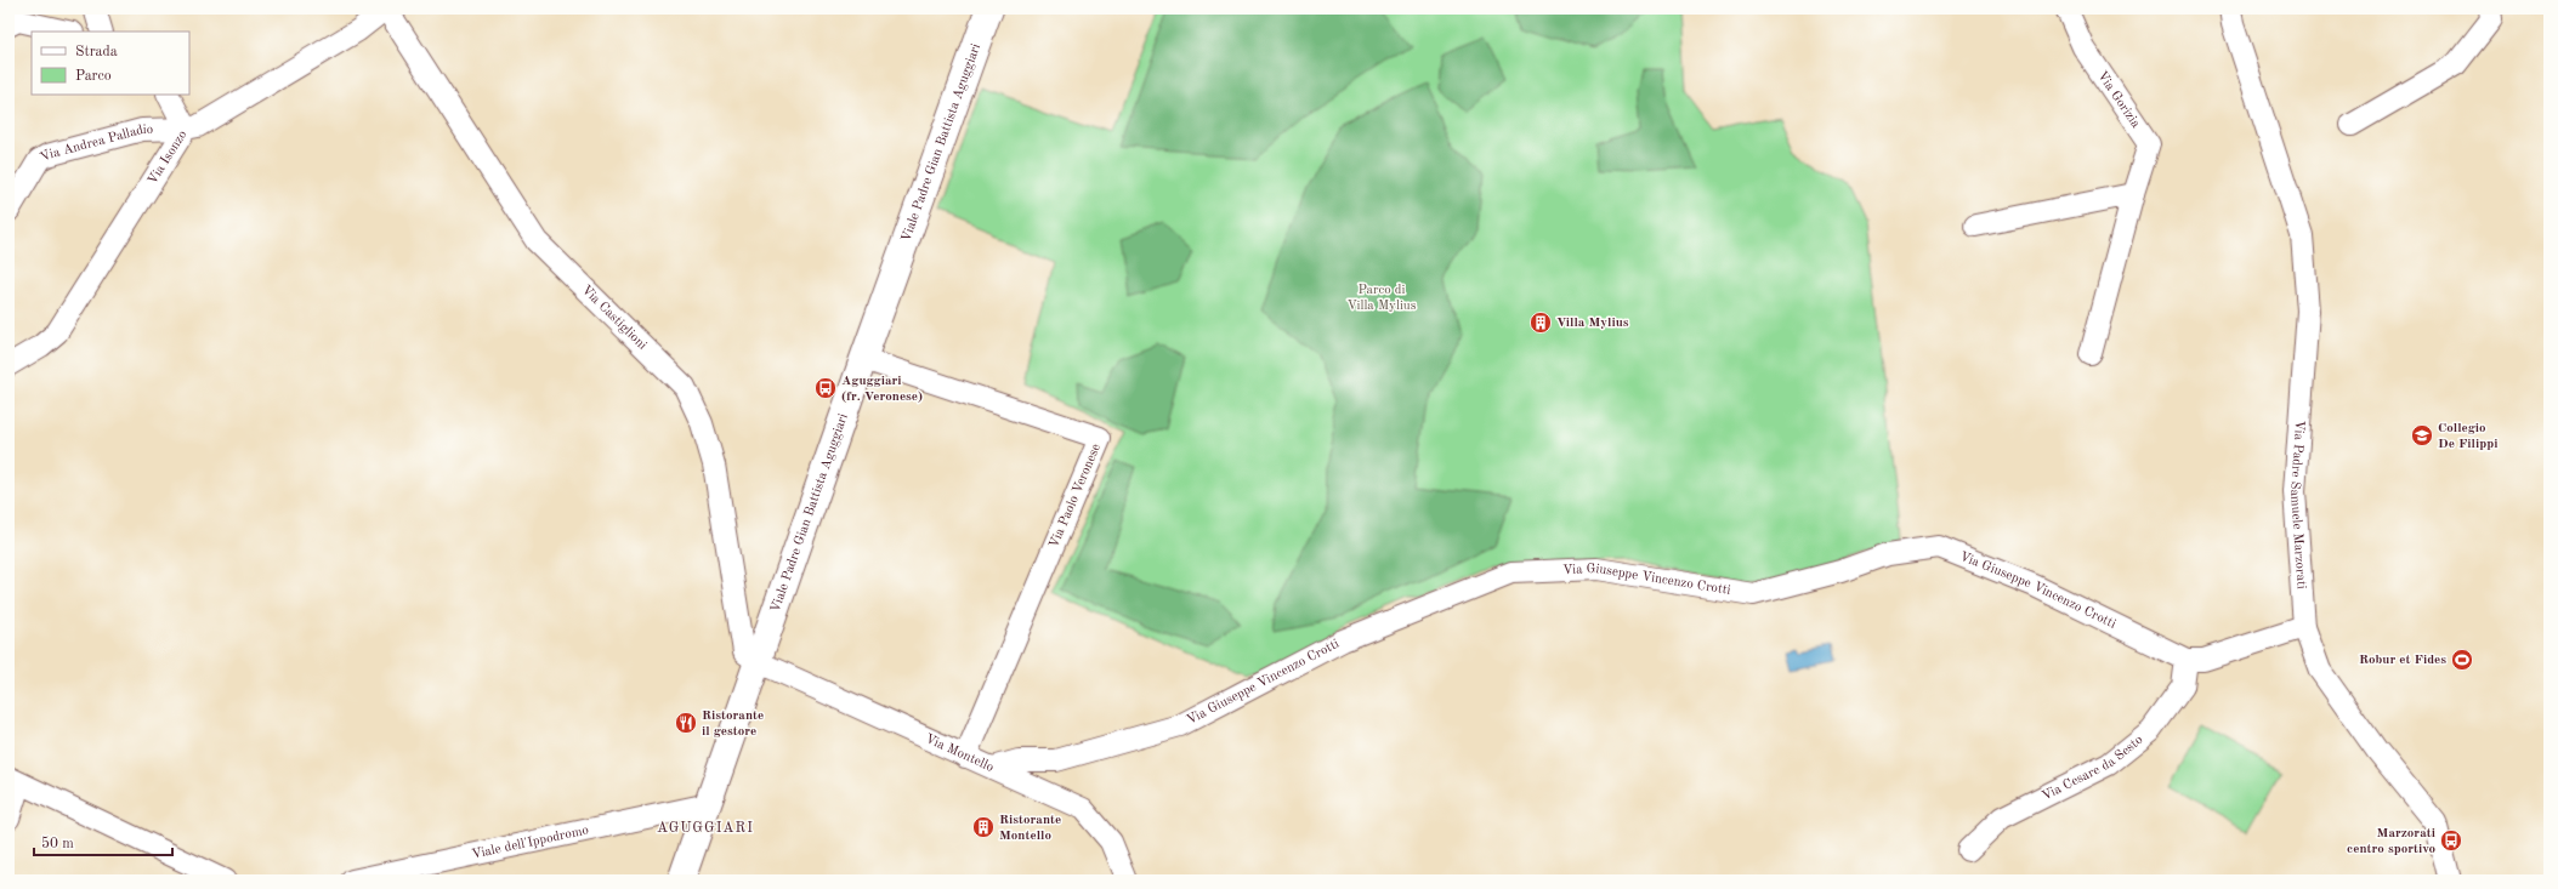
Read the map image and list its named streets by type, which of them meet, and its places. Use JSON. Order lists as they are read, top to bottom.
{
  "streets": {
    "main road": ["Viale Padre Gian Battista Aguggiari"],
    "street": [
      "Via Gorizia",
      "Via Andrea Palladio",
      "Via Isonzo",
      "Via Castiglioni",
      "Via Paolo Veronese",
      "Via Padre Samuele Marzorati",
      "Via Giuseppe Vincenzo Crotti",
      "Via Montello",
      "Via Cesare da Sesto",
      "Viale dell'Ippodromo"
    ]
  },
  "crossings": [
    ["Viale Padre Gian Battista Aguggiari", "Via Castiglioni"],
    ["Viale Padre Gian Battista Aguggiari", "Via Paolo Veronese"],
    ["Viale Padre Gian Battista Aguggiari", "Via Montello"],
    ["Viale Padre Gian Battista Aguggiari", "Viale dell'Ippodromo"],
    ["Via Andrea Palladio", "Via Isonzo"],
    ["Via Isonzo", "Via Castiglioni"],
    ["Via Castiglioni", "Via Montello"],
    ["Via Paolo Veronese", "Via Montello"],
    ["Via Giuseppe Vincenzo Crotti", "Via Montello"],
    ["Via Giuseppe Vincenzo Crotti", "Via Cesare da Sesto"]
  ],
  "districts": ["AGUGGIARI"],
  "parks": ["Parco di Villa Mylius"],
  "places": {
    "building": ["Villa Mylius", "Ristorante Montello"],
    "bus stop": ["Aguggiari (fr. Veronese)", "Marzorati centro sportivo"],
    "school or university": ["Collegio De Filippi"],
    "sports": ["Robur et Fides"],
    "restaurant": ["Ristorante il gestore"]
  },
  "legend": ["Strada", "Parco"],
  "scale_bar": "50 m"
}
